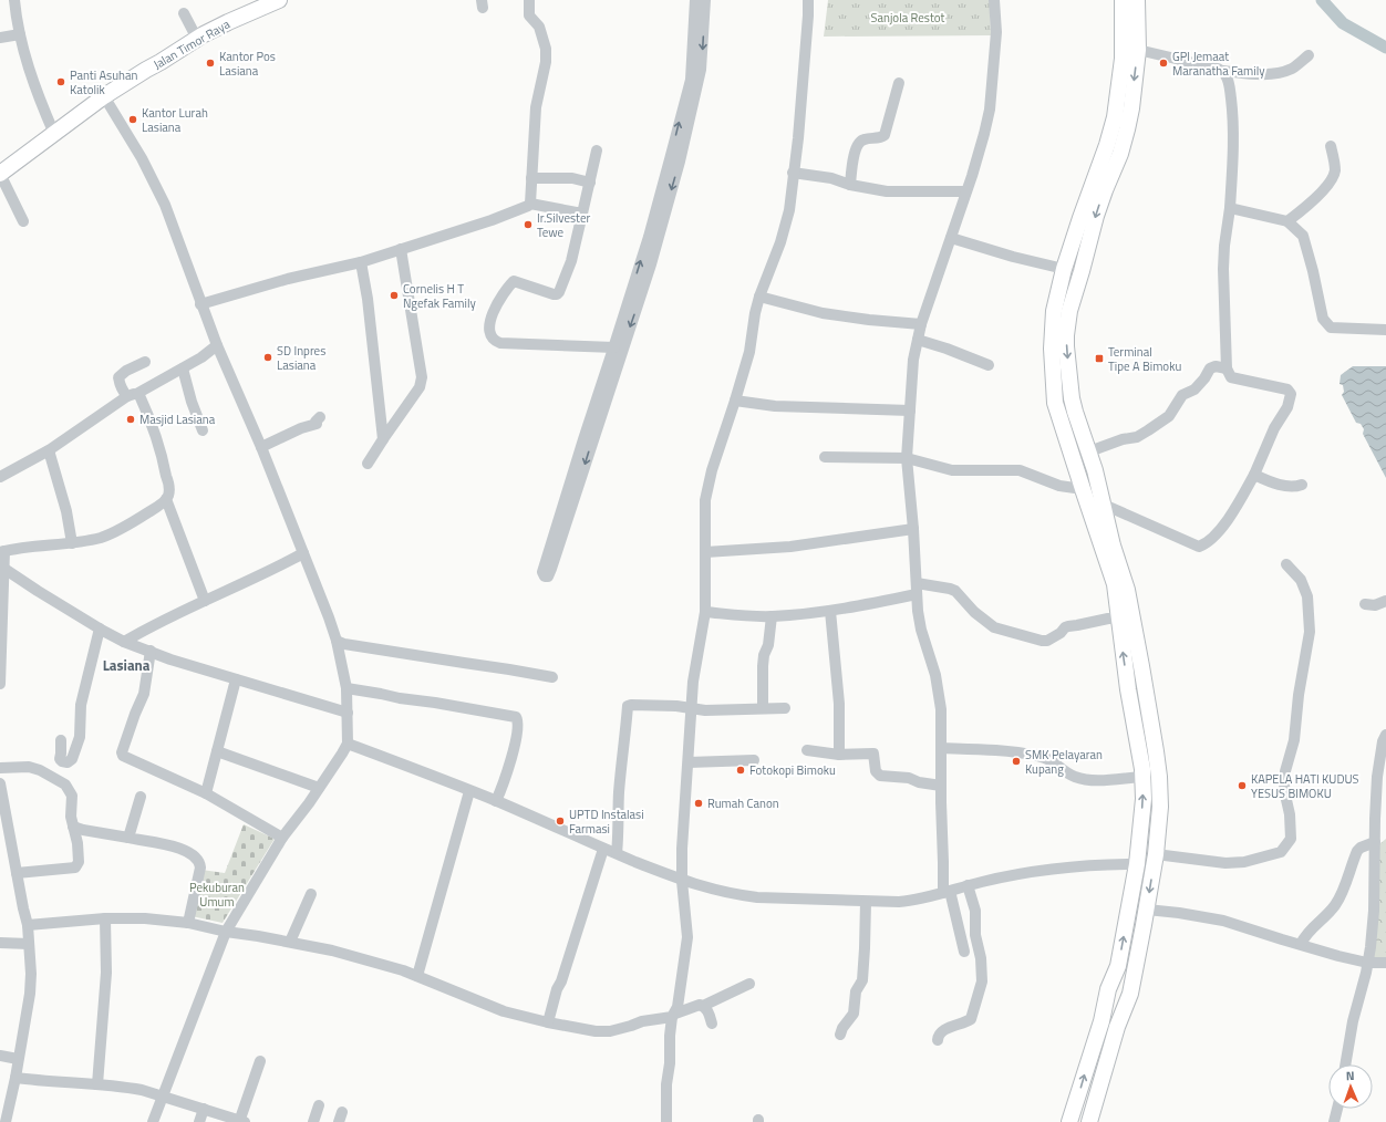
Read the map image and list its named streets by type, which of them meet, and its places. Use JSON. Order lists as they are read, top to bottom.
{
  "streets": {
    "highway": ["Jalan Timor Raya"]
  },
  "districts": ["Lasiana"],
  "parks": ["Sanjola Restot", "Pekuburan Umum"],
  "places": {
    "other": [
      "Kantor Pos Lasiana",
      "GPI Jemaat Maranatha Family",
      "Panti Asuhan Katolik",
      "Kantor Lurah Lasiana",
      "Ir.Silvester Tewe",
      "Cornelis H T Ngefak Family",
      "SD Inpres Lasiana",
      "Masjid Lasiana",
      "SMK Pelayaran Kupang",
      "Fotokopi Bimoku",
      "KAPELA HATI KUDUS YESUS BIMOKU",
      "Rumah Canon",
      "UPTD Instalasi Farmasi"
    ],
    "transit": ["Terminal Tipe A Bimoku"]
  },
  "north": "top"
}
